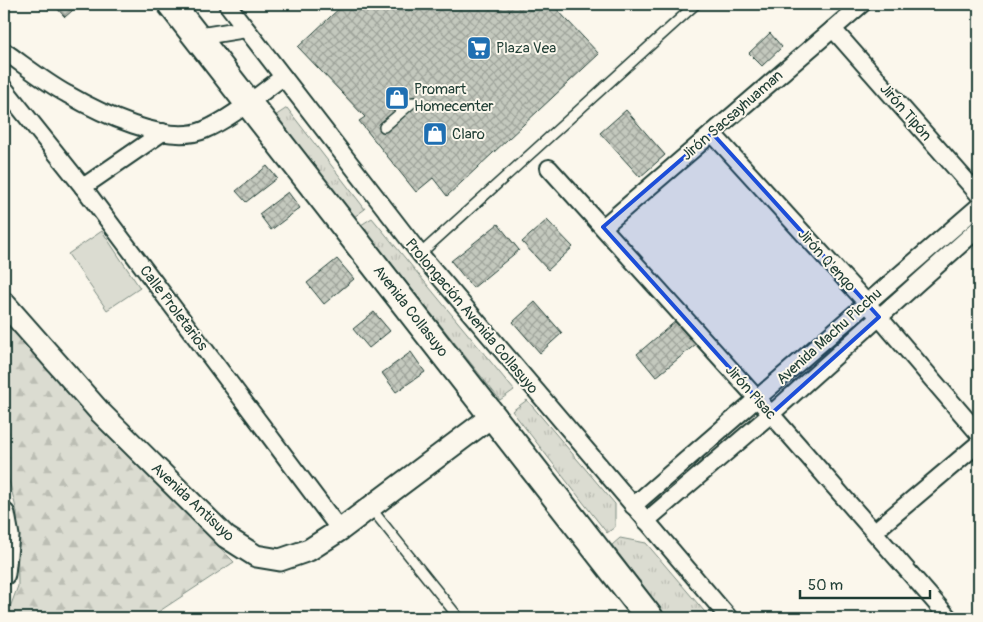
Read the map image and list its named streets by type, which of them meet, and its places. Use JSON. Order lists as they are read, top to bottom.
{
  "streets": {
    "main road": ["Avenida Collasuyo"],
    "street": [
      "Jirón Tipón",
      "Jirón Sacsayhuaman",
      "Jirón Q'enqo",
      "Calle Proletarios",
      "Prolongación Avenida Collasuyo",
      "Avenida Machu Picchu",
      "Jirón Pisac",
      "Avenida Antisuyo"
    ]
  },
  "crossings": [
    ["Jirón Tipón", "Jirón Sacsayhuaman"],
    ["Jirón Sacsayhuaman", "Jirón Q'enqo"],
    ["Jirón Sacsayhuaman", "Jirón Pisac"],
    ["Jirón Q'enqo", "Avenida Machu Picchu"],
    ["Calle Proletarios", "Avenida Antisuyo"],
    ["Avenida Collasuyo", "Avenida Antisuyo"],
    ["Prolongación Avenida Collasuyo", "Avenida Machu Picchu"],
    ["Avenida Machu Picchu", "Jirón Pisac"]
  ],
  "places": {
    "supermarket": ["Plaza Vea"],
    "shop": ["Promart Homecenter", "Claro"]
  },
  "scale_bar": "50 m"
}
